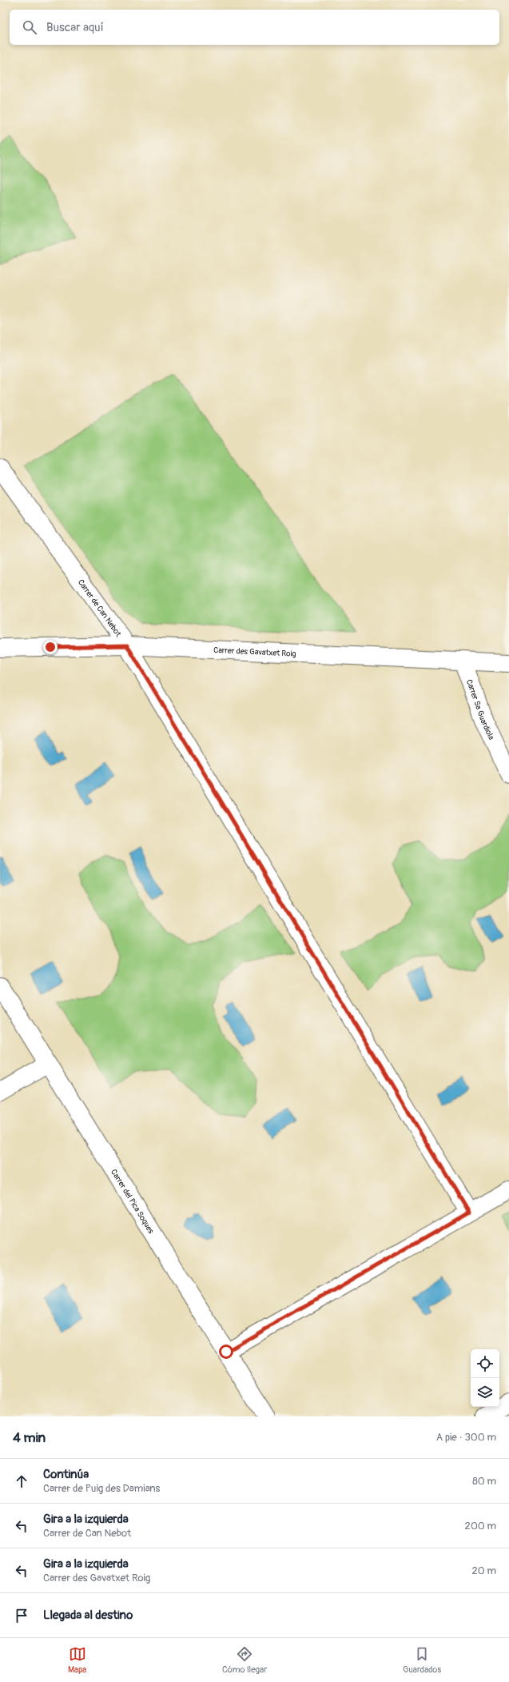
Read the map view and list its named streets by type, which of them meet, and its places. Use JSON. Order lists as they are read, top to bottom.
{
  "streets": {
    "street": [
      "Carrer de Can Nebot",
      "Carrer des Gavatxet Roig",
      "Carrer Sa Guardiola",
      "Carrer del Pica Soques"
    ]
  },
  "crossings": [
    ["Carrer de Can Nebot", "Carrer des Gavatxet Roig"],
    ["Carrer des Gavatxet Roig", "Carrer Sa Guardiola"]
  ],
  "page": {
    "search": "Buscar aquí",
    "heading": ["4 min", "A pie · 300 m"],
    "list": [
      ["Continúa", "Carrer de Puig des Damians", "80 m"],
      ["Gira a la izquierda", "Carrer de Can Nebot", "200 m"],
      ["Gira a la izquierda", "Carrer des Gavatxet Roig", "20 m"],
      "Llegada al destino"
    ],
    "nav": ["Mapa", "Cómo llegar", "Guardados"]
  }
}
